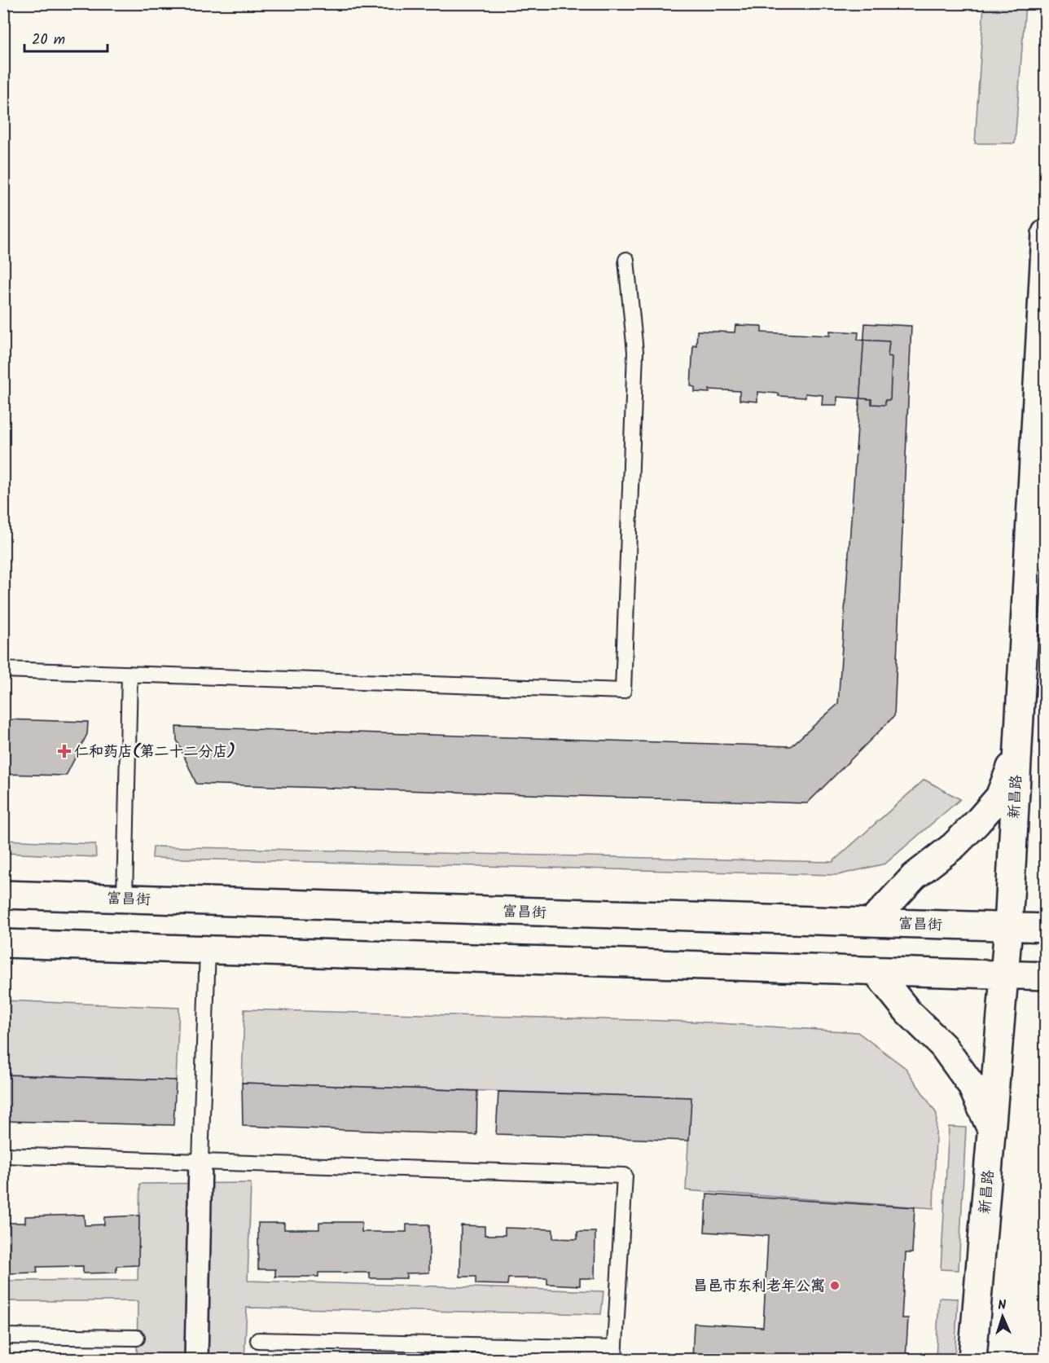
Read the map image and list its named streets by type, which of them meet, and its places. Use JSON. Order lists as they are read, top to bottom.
{
  "streets": {
    "main road": ["新昌路", "富昌街"]
  },
  "crossings": [
    ["新昌路", "富昌街"]
  ],
  "places": {
    "health": ["仁和药店(第二十二分店)"],
    "other": ["昌邑市东利老年公寓"]
  },
  "scale_bar": "20 m",
  "north": "top"
}
